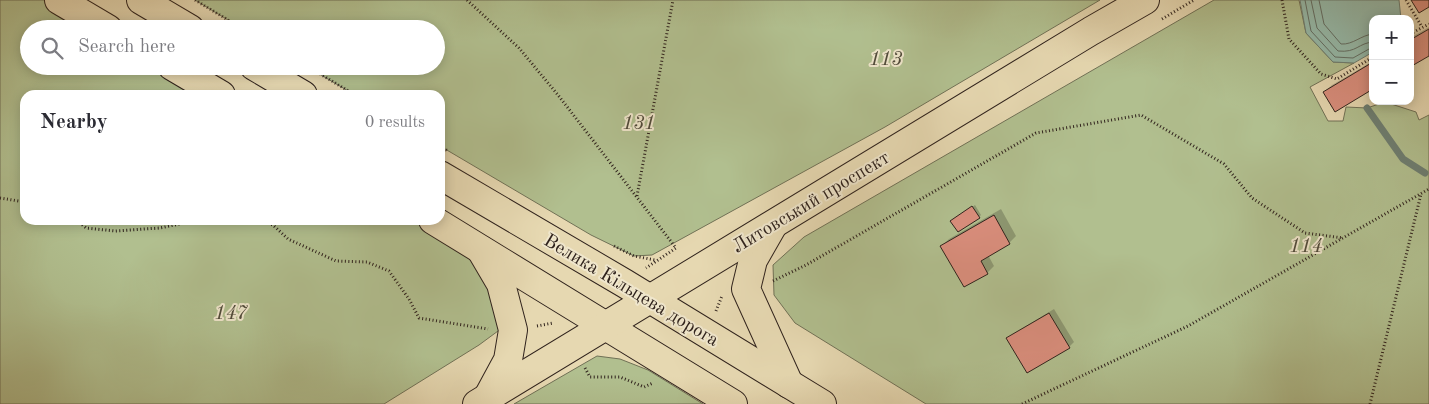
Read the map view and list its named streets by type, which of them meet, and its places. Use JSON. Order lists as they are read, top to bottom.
{
  "streets": {
    "main road": ["Литовський проспект", "Велика Кільцева дорога"]
  },
  "crossings": [
    ["Литовський проспект", "Велика Кільцева дорога"]
  ],
  "parks": [
    "113",
    "131",
    "114",
    "147"
  ],
  "page": {
    "map_buttons": ["+", "−"],
    "search": "Search here",
    "heading": ["Nearby", "0 results"]
  }
}
